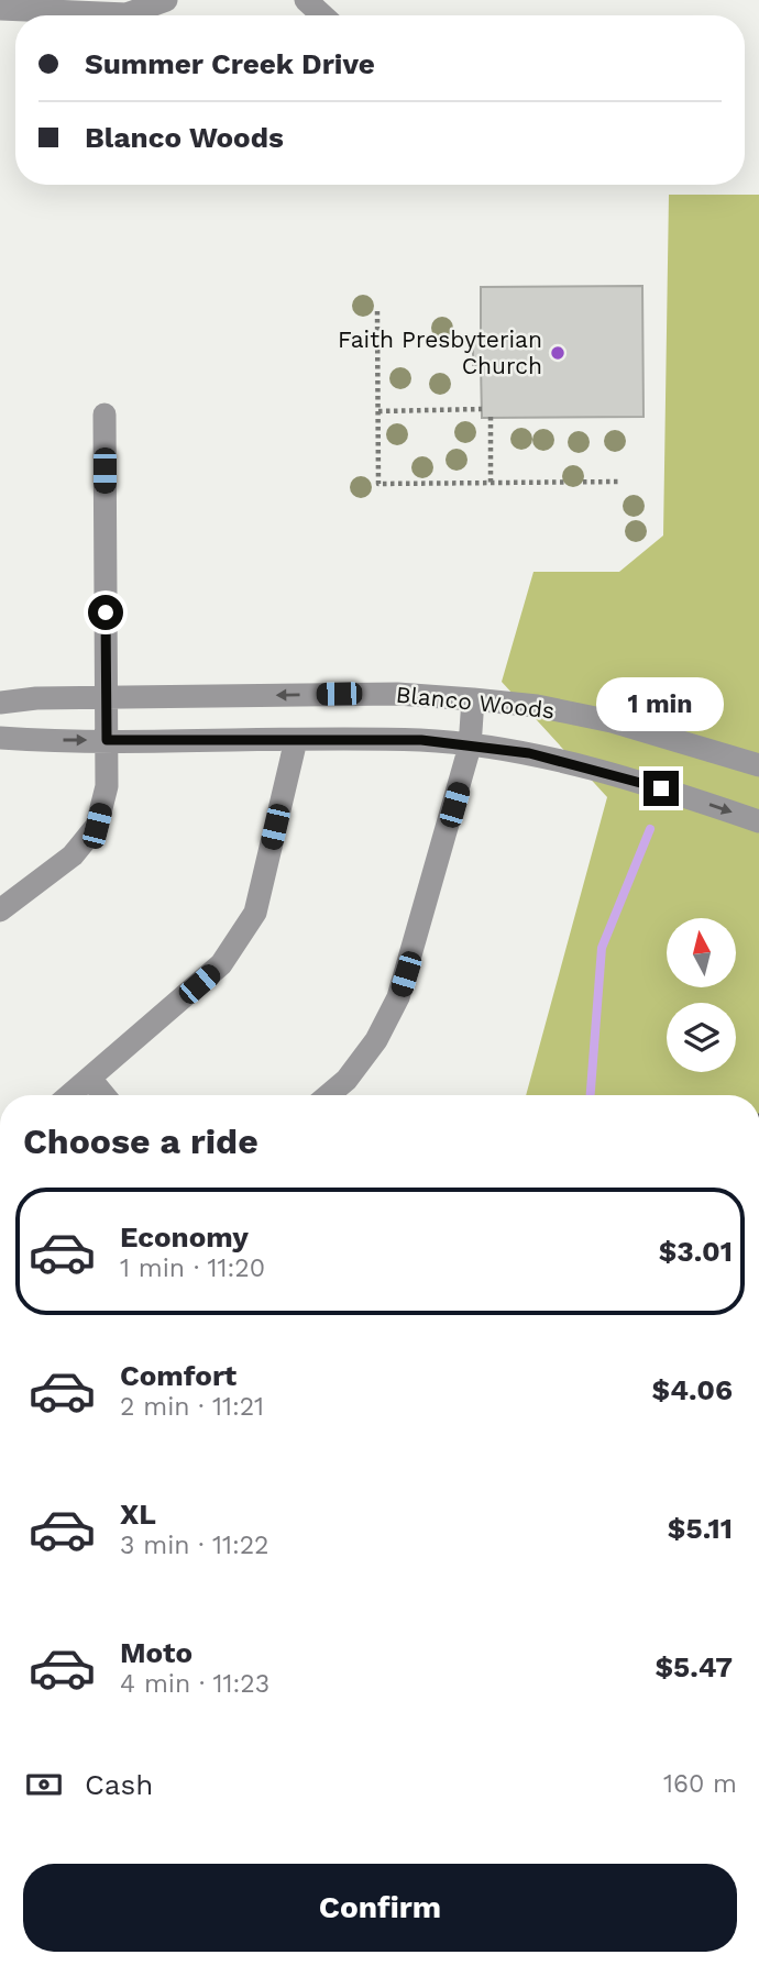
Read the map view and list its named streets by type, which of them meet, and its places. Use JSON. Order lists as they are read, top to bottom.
{
  "streets": {
    "street": ["Blanco Woods"]
  },
  "places": ["Faith Presbyterian Church"],
  "north": "top",
  "page": {
    "banner": ["Summer Creek Drive", "Blanco Woods"],
    "bubble": "1 min",
    "heading": "Choose a ride",
    "list": [
      {
        "name": "Economy",
        "note": "1 min · 11:20",
        "value": "$3.01"
      },
      {
        "name": "Comfort",
        "note": "2 min · 11:21",
        "value": "$4.06"
      },
      {
        "name": "XL",
        "note": "3 min · 11:22",
        "value": "$5.11"
      },
      {
        "name": "Moto",
        "note": "4 min · 11:23",
        "value": "$5.47"
      }
    ],
    "pay": ["Cash", "160 m"],
    "buttons": "Confirm"
  }
}
